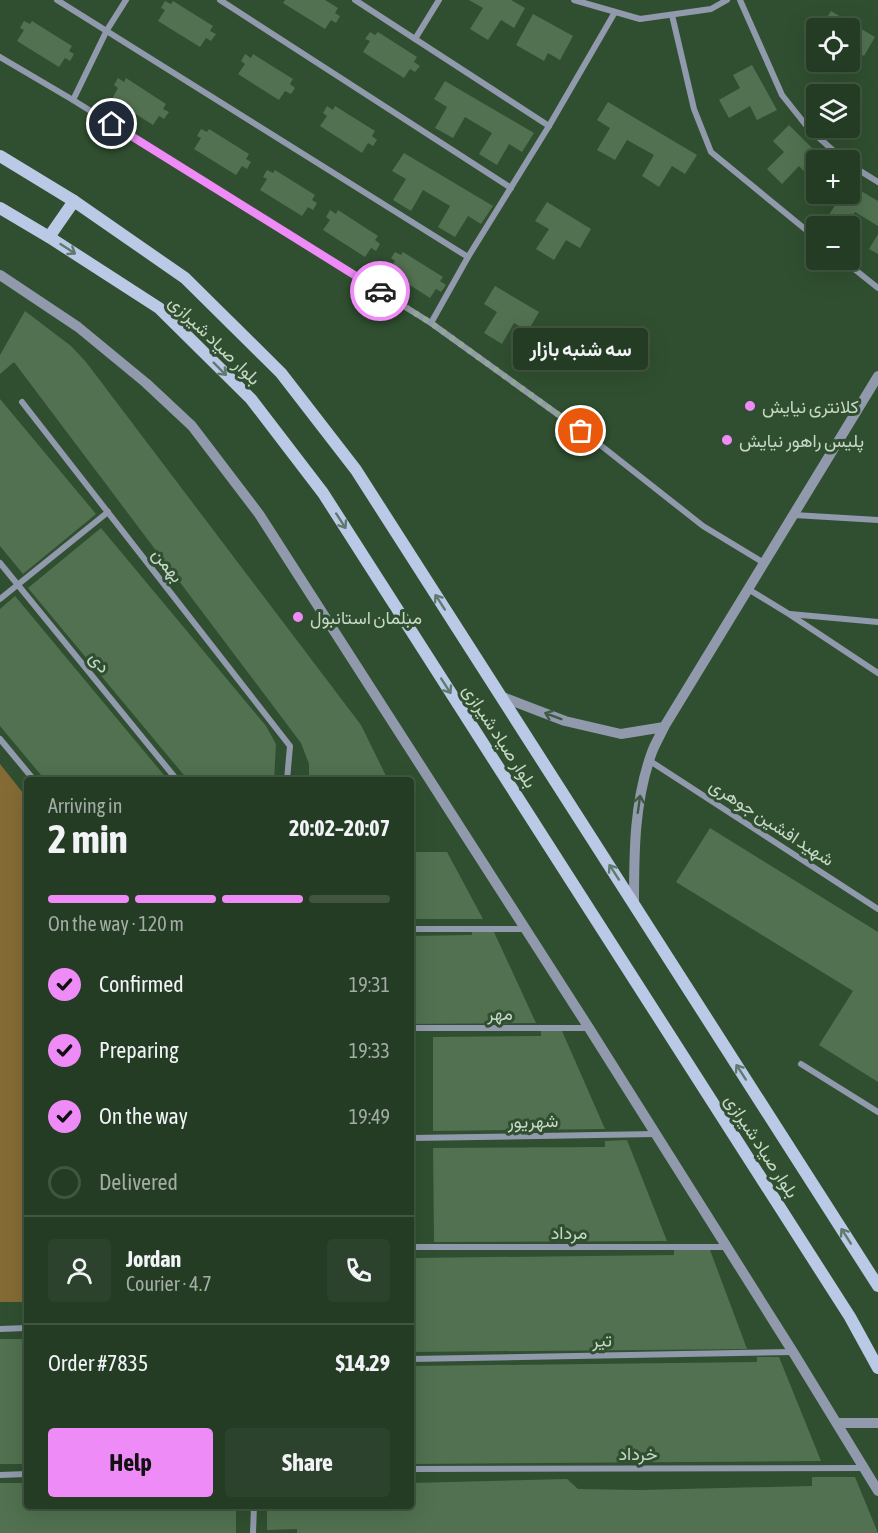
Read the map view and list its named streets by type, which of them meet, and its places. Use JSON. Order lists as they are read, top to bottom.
{
  "streets": {
    "main road": ["بلوار صیاد شیرازی"],
    "street": [
      "بهمن",
      "دی",
      "شهید افشین جوهری",
      "مهر",
      "شهریور",
      "مرداد",
      "تیر",
      "خرداد"
    ]
  },
  "places": [
    "کلانتری نیایش",
    "سه شنبه بازار",
    "پلیس راهور نیایش",
    "مبلمان استانبول"
  ],
  "page": {
    "map_buttons": ["+", "−"],
    "bubble": "سه شنبه بازار",
    "heading": ["2 min", "Arriving in", "20:02–20:07"],
    "panel": [
      "Jordan",
      "Courier · 4.7",
      "Order #7835",
      "$14.29"
    ],
    "bar": "On the way · 120 m",
    "list": [
      ["Confirmed", "19:31"],
      ["Preparing", "19:33"],
      ["On the way", "19:49"],
      "Delivered"
    ],
    "buttons": ["Help", "Share"]
  }
}
